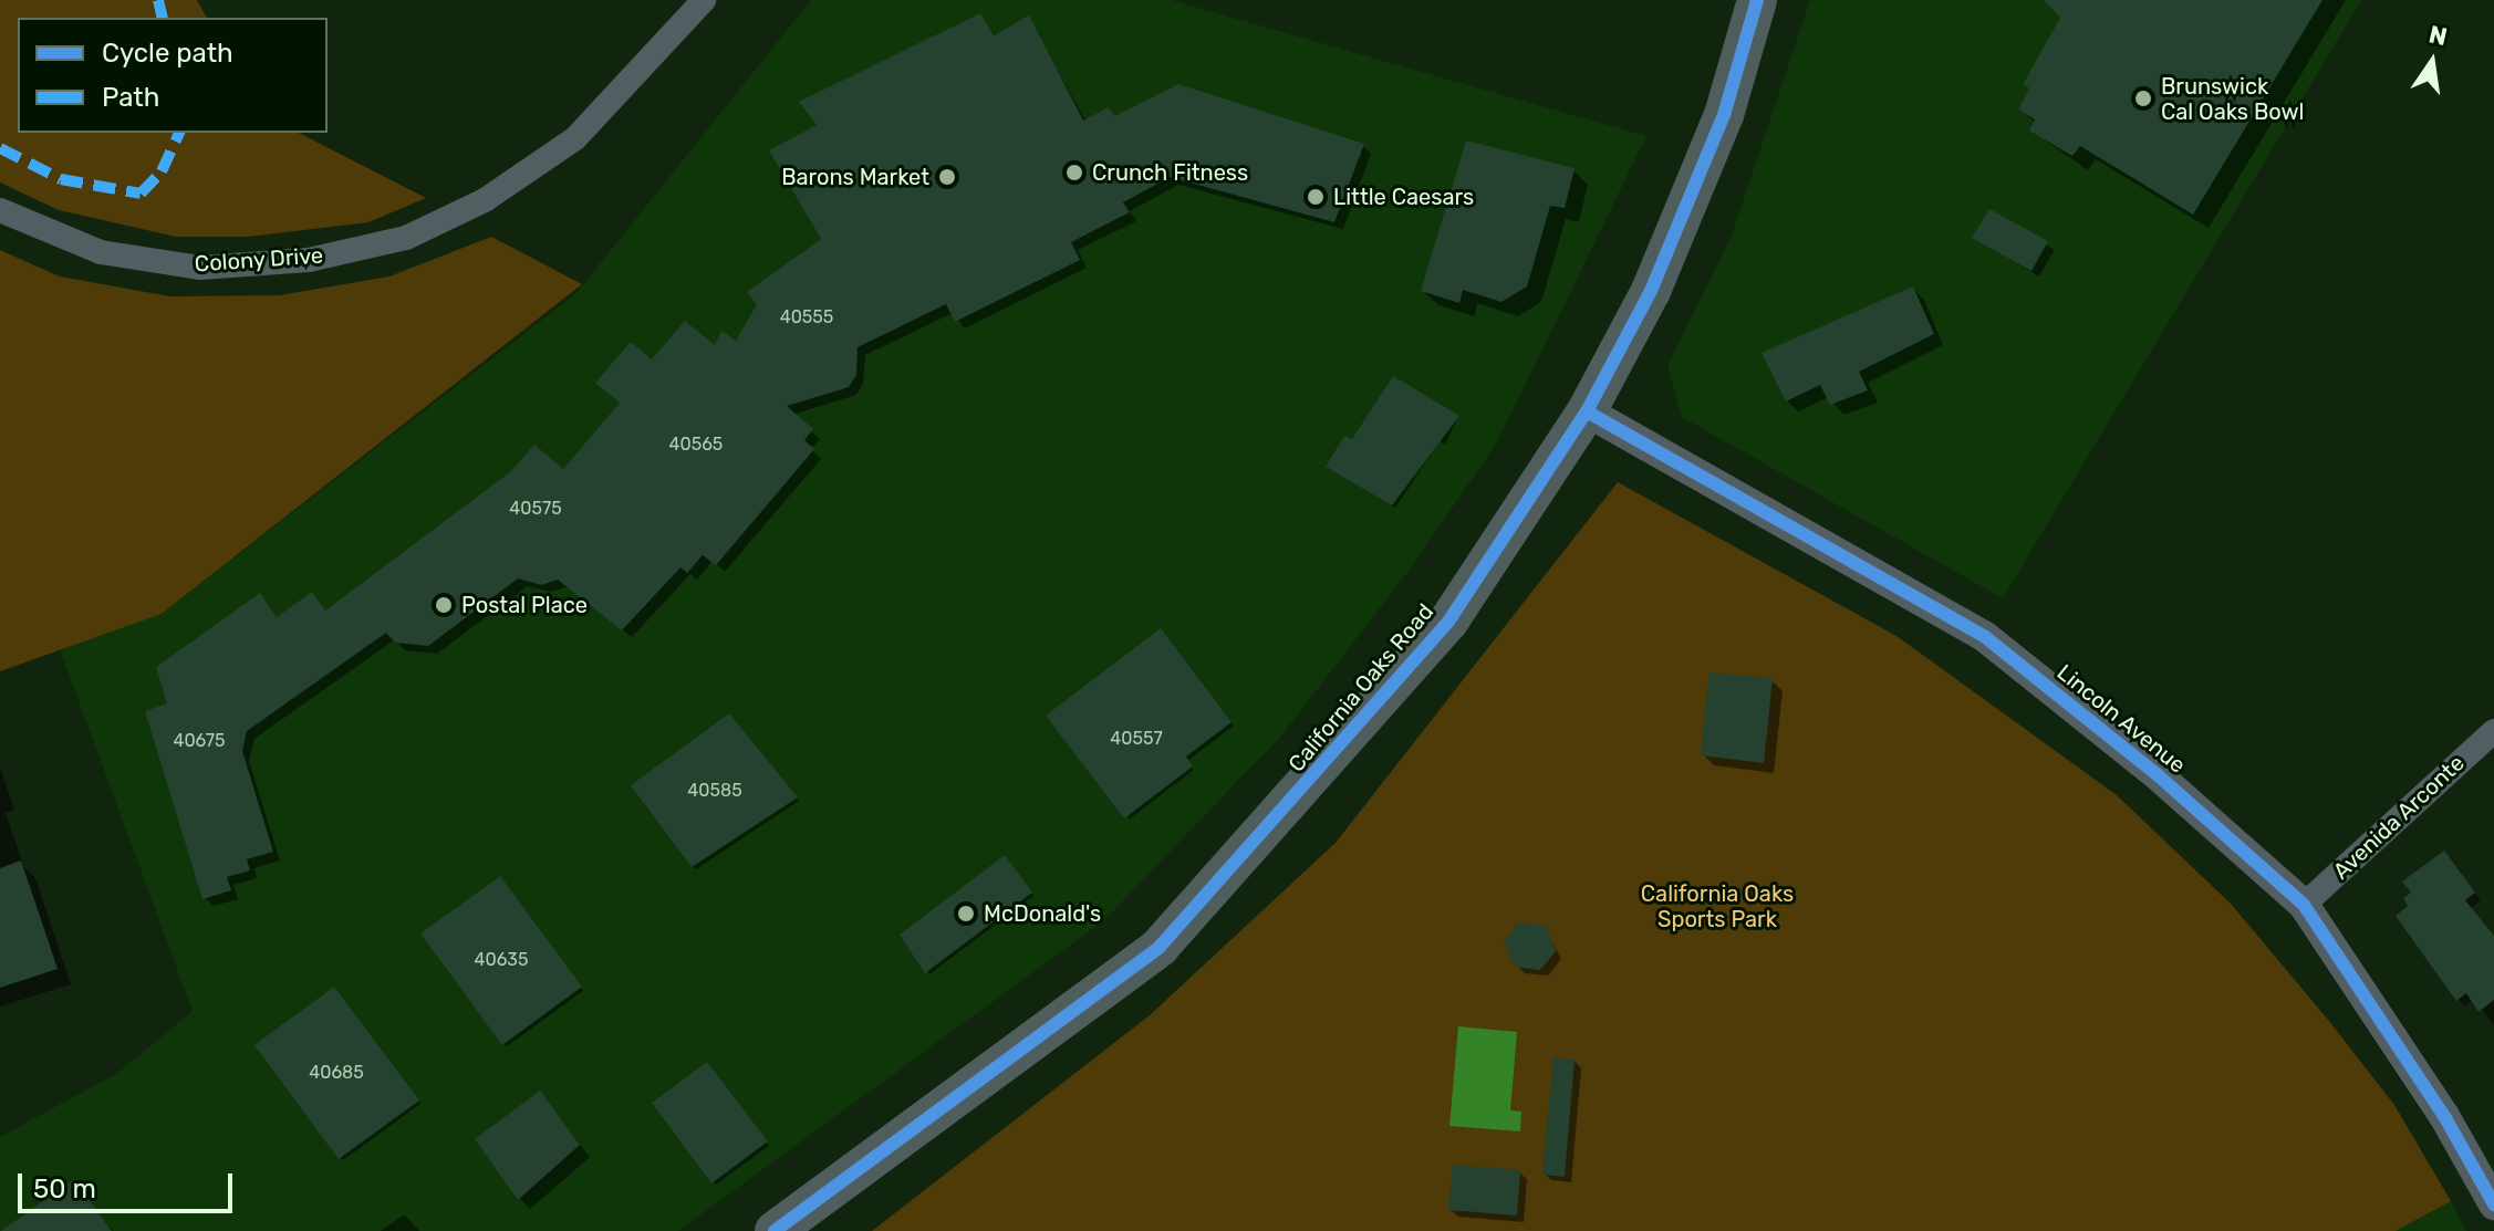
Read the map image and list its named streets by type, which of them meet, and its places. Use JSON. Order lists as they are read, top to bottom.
{
  "streets": {
    "main road": ["California Oaks Road"],
    "street": ["Colony Drive", "Lincoln Avenue", "Avenida Arconte"]
  },
  "crossings": [
    ["California Oaks Road", "Lincoln Avenue"],
    ["Lincoln Avenue", "Avenida Arconte"]
  ],
  "parks": ["California Oaks Sports Park"],
  "places": [
    "Brunswick Cal Oaks Bowl",
    "Crunch Fitness",
    "Barons Market",
    "Little Caesars",
    "Postal Place",
    "McDonald's"
  ],
  "house_numbers": [
    "40555",
    "40565",
    "40575",
    "40557",
    "40675",
    "40585",
    "40635",
    "40685"
  ],
  "legend": ["Cycle path", "Path"],
  "scale_bar": "50 m",
  "north": "top"
}
